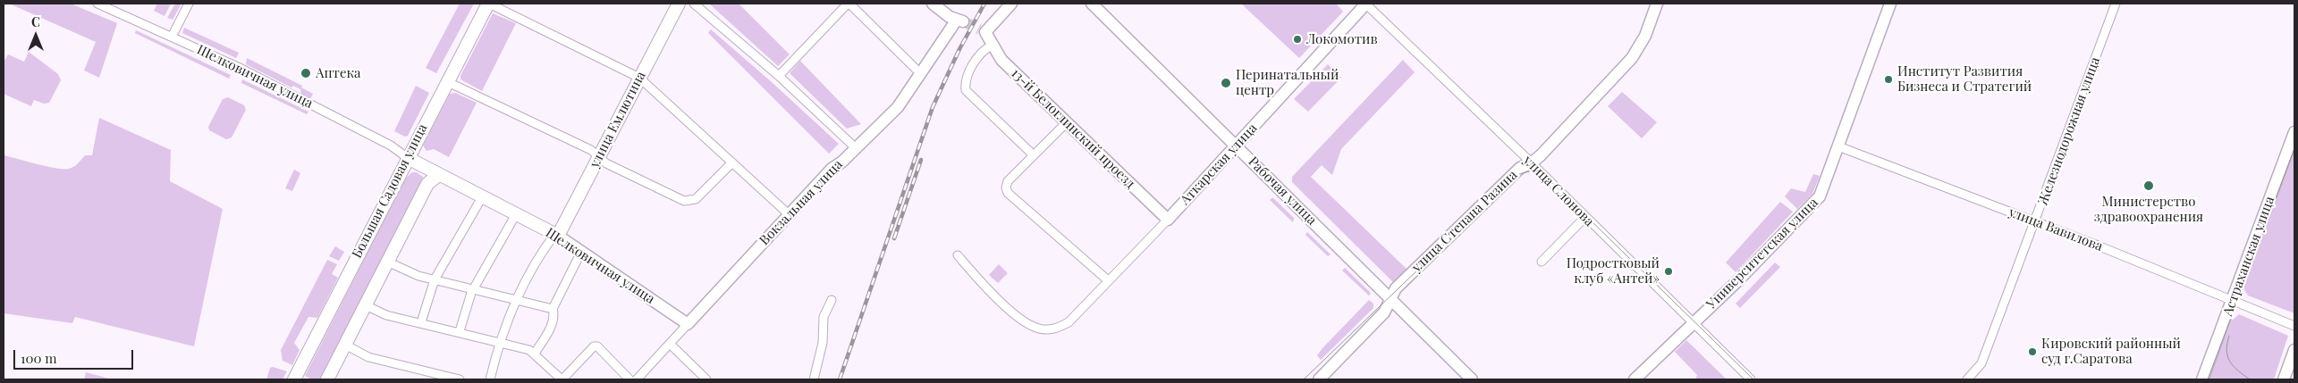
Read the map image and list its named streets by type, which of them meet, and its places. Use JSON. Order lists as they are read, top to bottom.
{
  "streets": {
    "main road": ["Шелковичная улица", "улица Емлютина", "Большая Садовая улица"],
    "street": [
      "13-й Белоглинский проезд",
      "Железнодорожная улица",
      "Аткарская улица",
      "Рабочая улица",
      "улица Слонова",
      "Вокзальная улица",
      "улица Степана Разина",
      "улица Вавилова",
      "Университетская улица",
      "Астраханская улица"
    ]
  },
  "crossings": [
    ["Шелковичная улица", "улица Емлютина"],
    ["Шелковичная улица", "Большая Садовая улица"],
    ["Шелковичная улица", "Вокзальная улица"],
    ["13-й Белоглинский проезд", "Аткарская улица"],
    ["Железнодорожная улица", "улица Вавилова"],
    ["Аткарская улица", "Рабочая улица"],
    ["Аткарская улица", "улица Слонова"],
    ["Рабочая улица", "улица Степана Разина"],
    ["улица Слонова", "улица Степана Разина"],
    ["улица Слонова", "Университетская улица"],
    ["улица Вавилова", "Университетская улица"],
    ["улица Вавилова", "Астраханская улица"]
  ],
  "places": [
    "Локомотив",
    "Аптека",
    "Институт Развития Бизнеса и Стратегий",
    "Перинатальный центр",
    "Министерство здравоохранения",
    "Подростковый клуб «Антей»",
    "Кировский районный суд г.Саратова"
  ],
  "scale_bar": "100 m",
  "north": "top"
}
